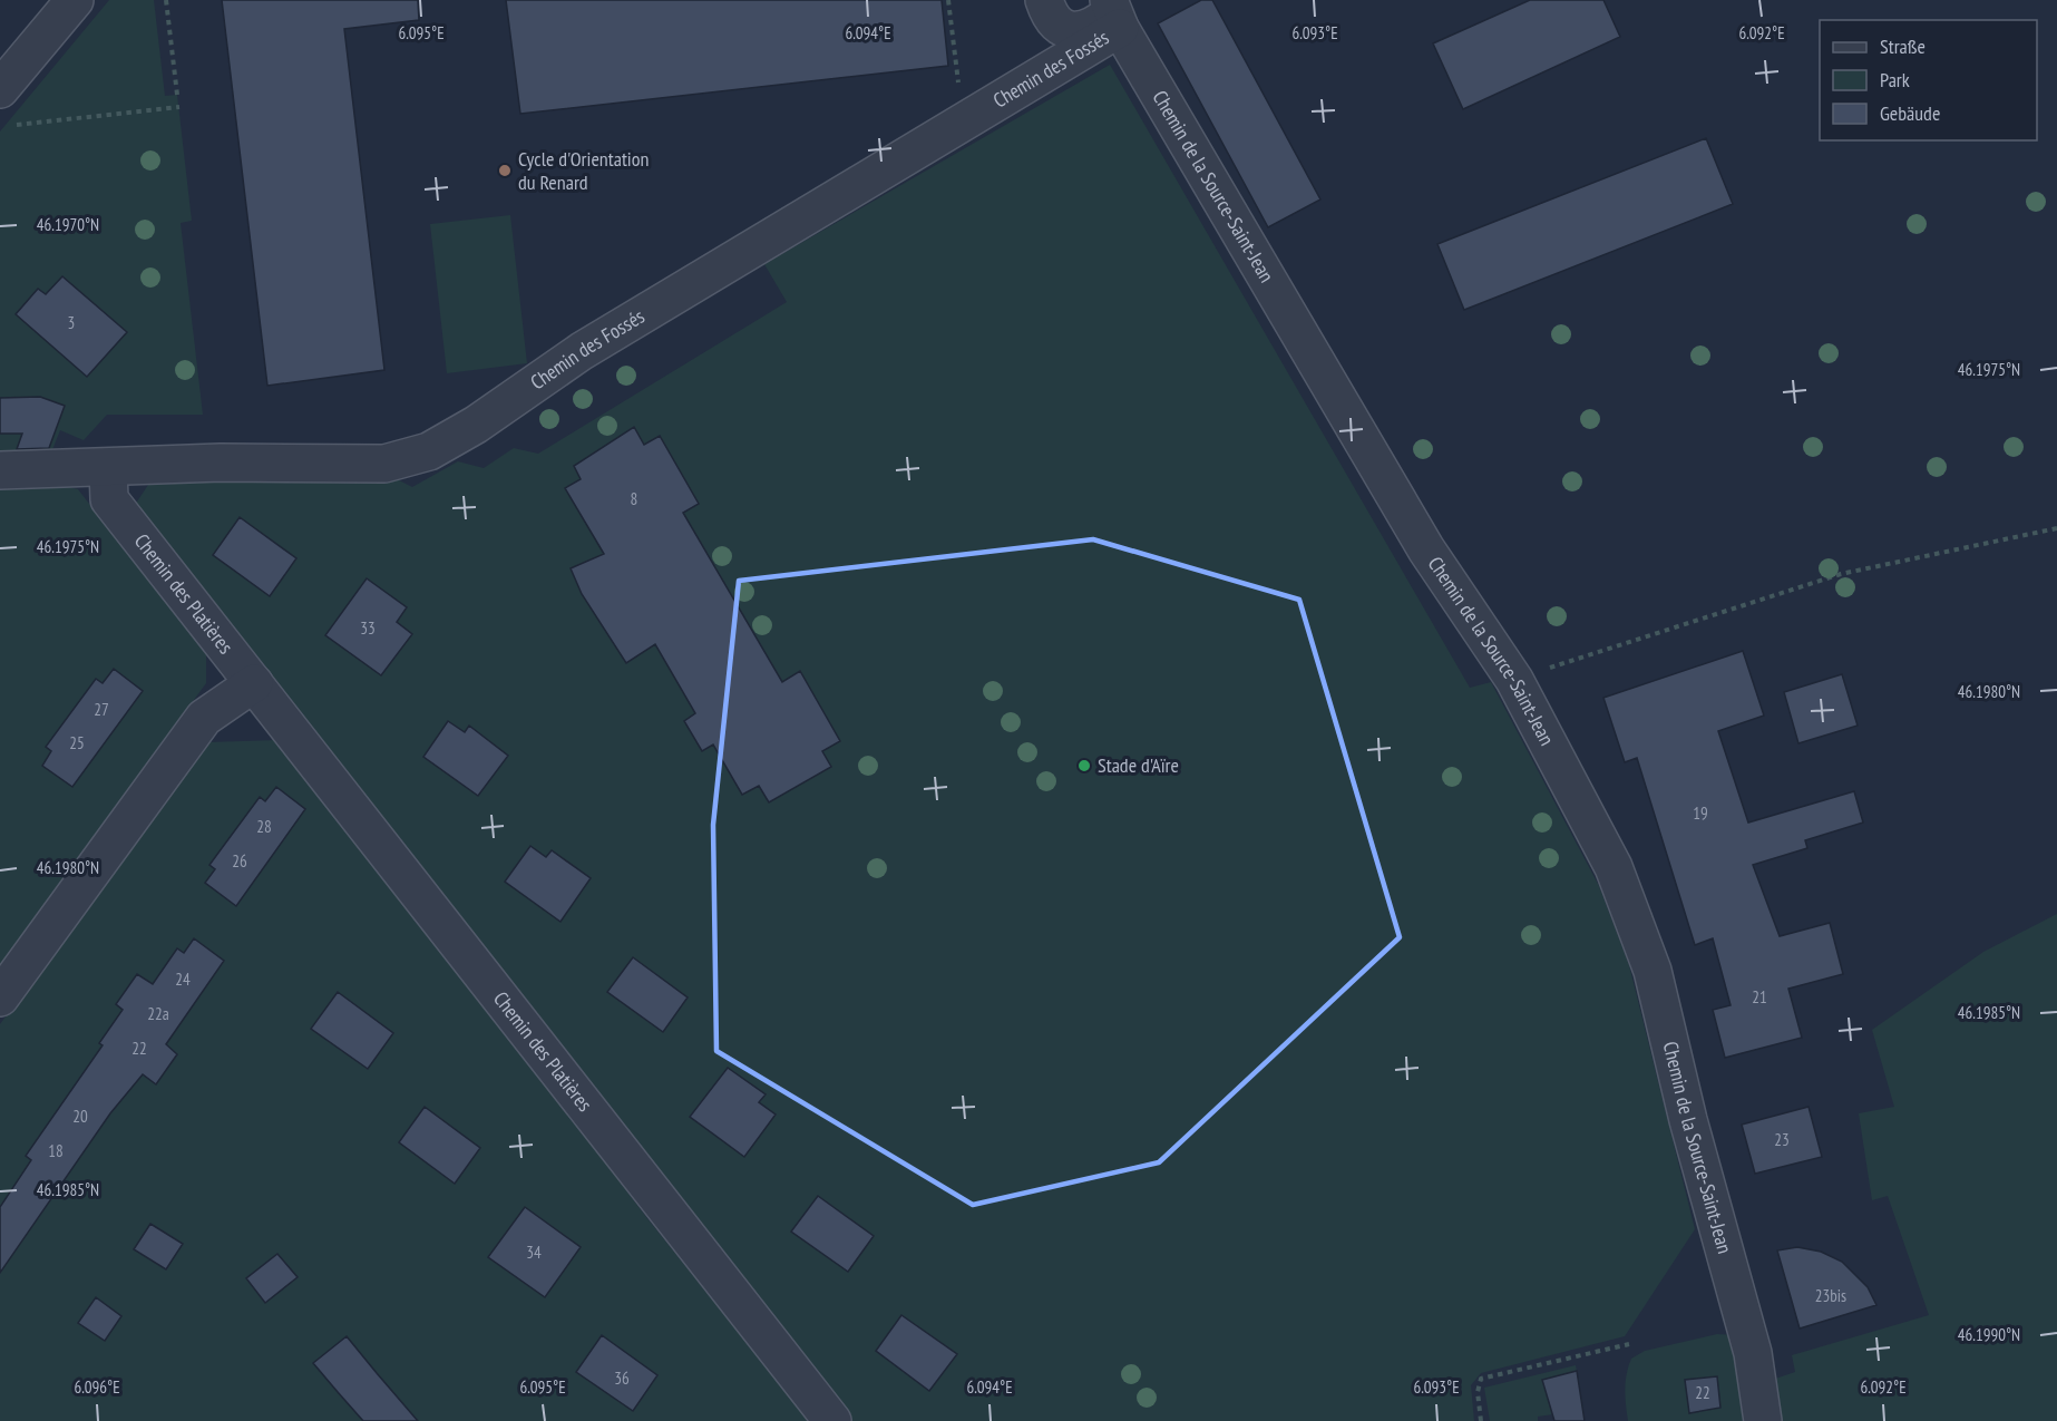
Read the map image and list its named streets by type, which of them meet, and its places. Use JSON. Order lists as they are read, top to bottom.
{
  "streets": {
    "street": ["Chemin des Fossés", "Chemin de la Source-Saint-Jean", "Chemin des Platières"]
  },
  "crossings": [
    ["Chemin des Fossés", "Chemin de la Source-Saint-Jean"],
    ["Chemin des Fossés", "Chemin des Platières"]
  ],
  "places": ["Cycle d'Orientation du Renard", "Stade d'Aïre"],
  "house_numbers": [
    "3",
    "8",
    "33",
    "27",
    "25",
    "19",
    "28",
    "26",
    "24",
    "21",
    "22a",
    "22",
    "20",
    "23",
    "18",
    "34",
    "23bis",
    "36",
    "22"
  ],
  "legend": ["Straße", "Park", "Gebäude"],
  "coordinates": [
    "6.095°E",
    "6.094°E",
    "6.093°E",
    "6.092°E",
    "46.1970°N",
    "46.1975°N",
    "46.1980°N",
    "46.1985°N",
    "46.1990°N",
    "6.096°E"
  ]
}
